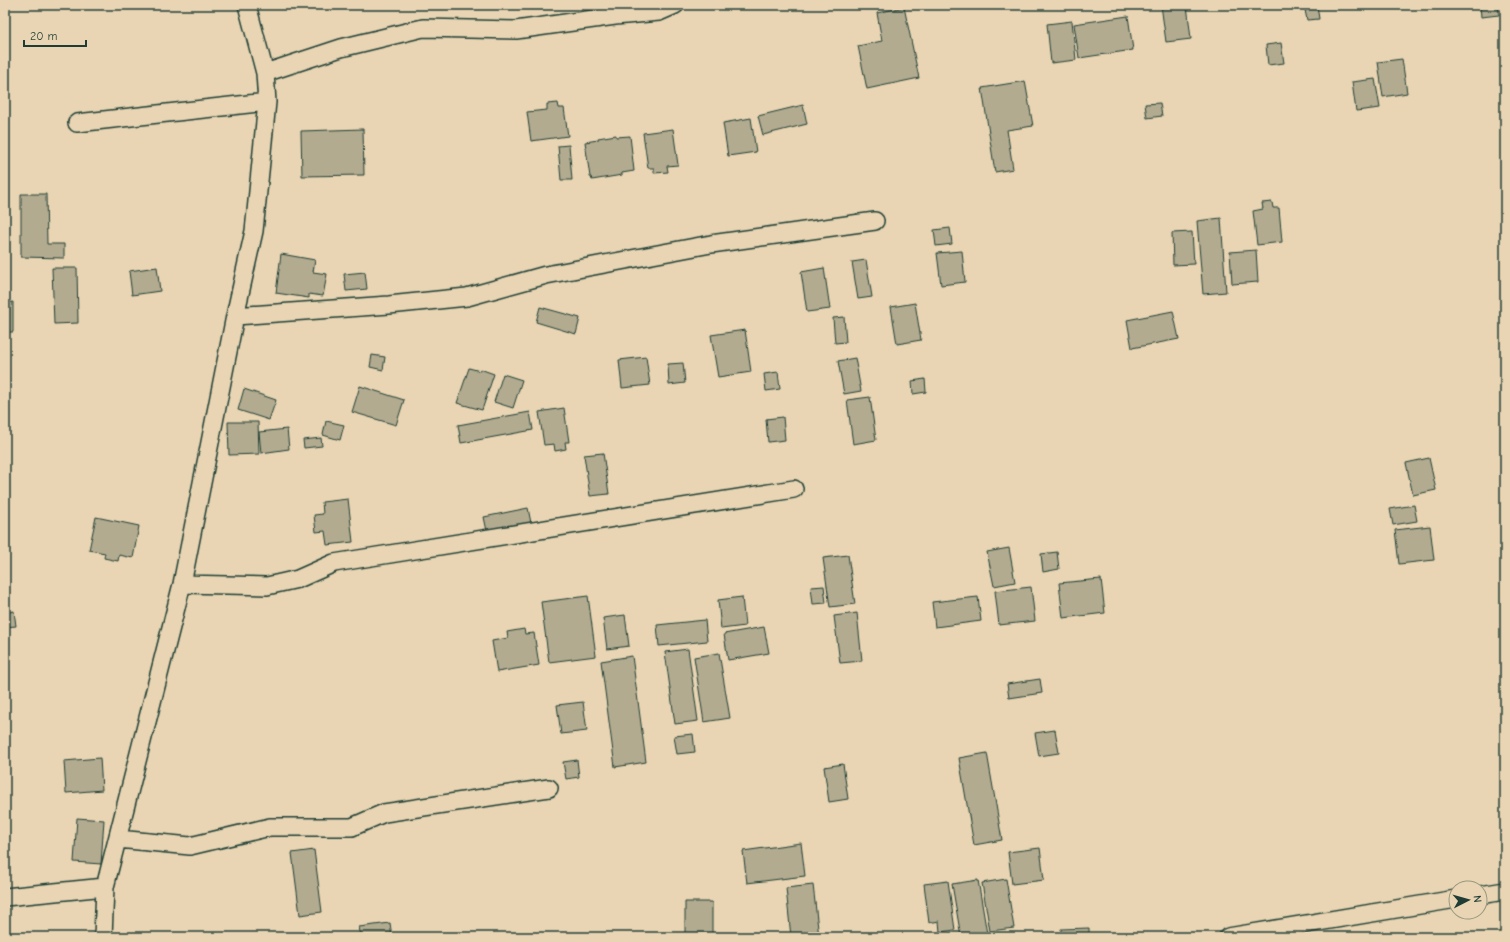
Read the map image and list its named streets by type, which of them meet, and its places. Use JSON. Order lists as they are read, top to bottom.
{
  "scale_bar": "20 m",
  "north": "right"
}
